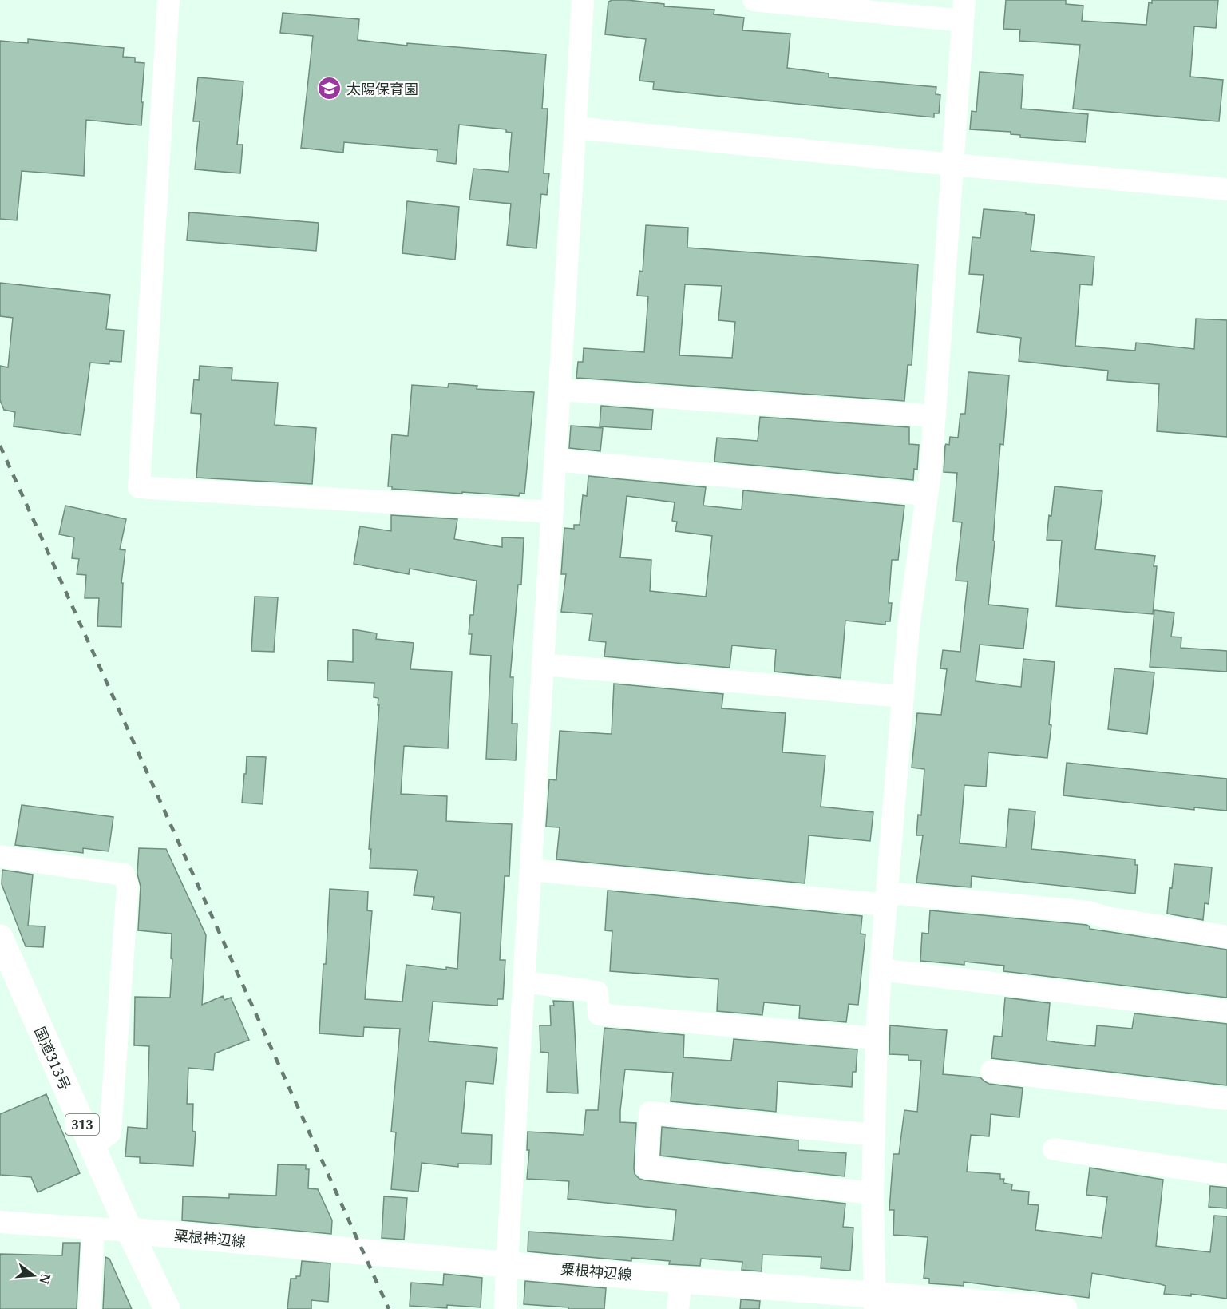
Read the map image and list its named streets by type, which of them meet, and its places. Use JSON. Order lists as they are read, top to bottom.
{
  "streets": {
    "main road": ["国道313号", "313", "粟根神辺線"]
  },
  "crossings": [
    ["国道313号", "粟根神辺線"]
  ],
  "places": {
    "school or university": ["太陽保育園"]
  },
  "north": "right"
}
